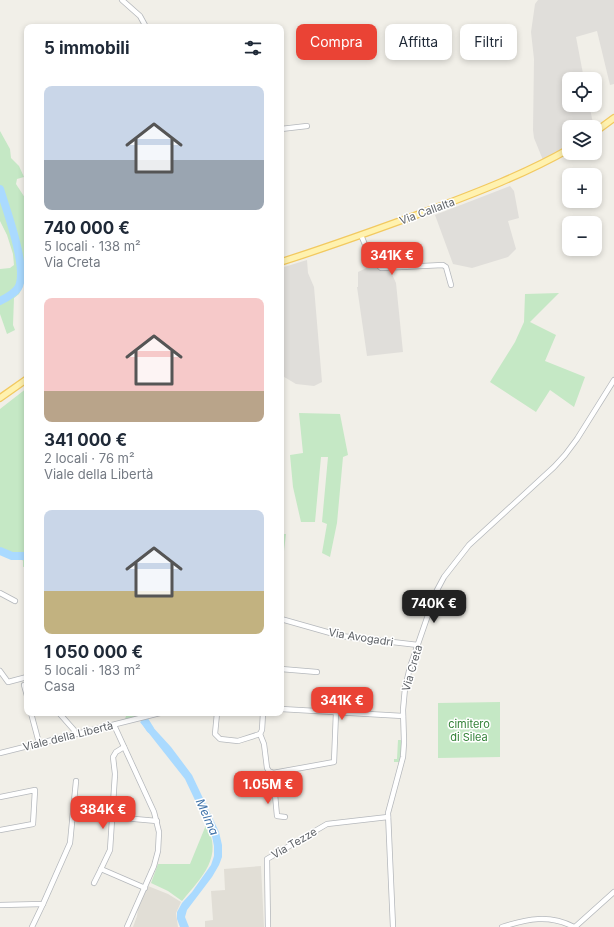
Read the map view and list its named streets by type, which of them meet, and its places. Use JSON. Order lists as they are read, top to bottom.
{
  "streets": {
    "main road": ["Via Callalta"],
    "street": [
      "Via Avogadri",
      "Via Creta",
      "Viale della Libertà",
      "Via Tezze"
    ]
  },
  "crossings": [
    ["Via Avogadri", "Via Creta"],
    ["Via Creta", "Via Tezze"]
  ],
  "water": ["Melma"],
  "parks": ["cimitero di Silea"],
  "page": {
    "chip": ["Compra", "Affitta", "Filtri"],
    "heading": "5 immobili",
    "map_buttons": ["+", "−"],
    "list": [
      {
        "name": "740 000 €",
        "note": "5 locali · 138 m² · Via Creta"
      },
      {
        "name": "341 000 €",
        "note": "2 locali · 76 m² · Viale della Libertà"
      },
      {
        "name": "1 050 000 €",
        "note": "5 locali · 183 m² · Casa"
      }
    ],
    "price": [
      "341K €",
      "740K €",
      "341K €",
      "1.05M €",
      "384K €"
    ]
  }
}
